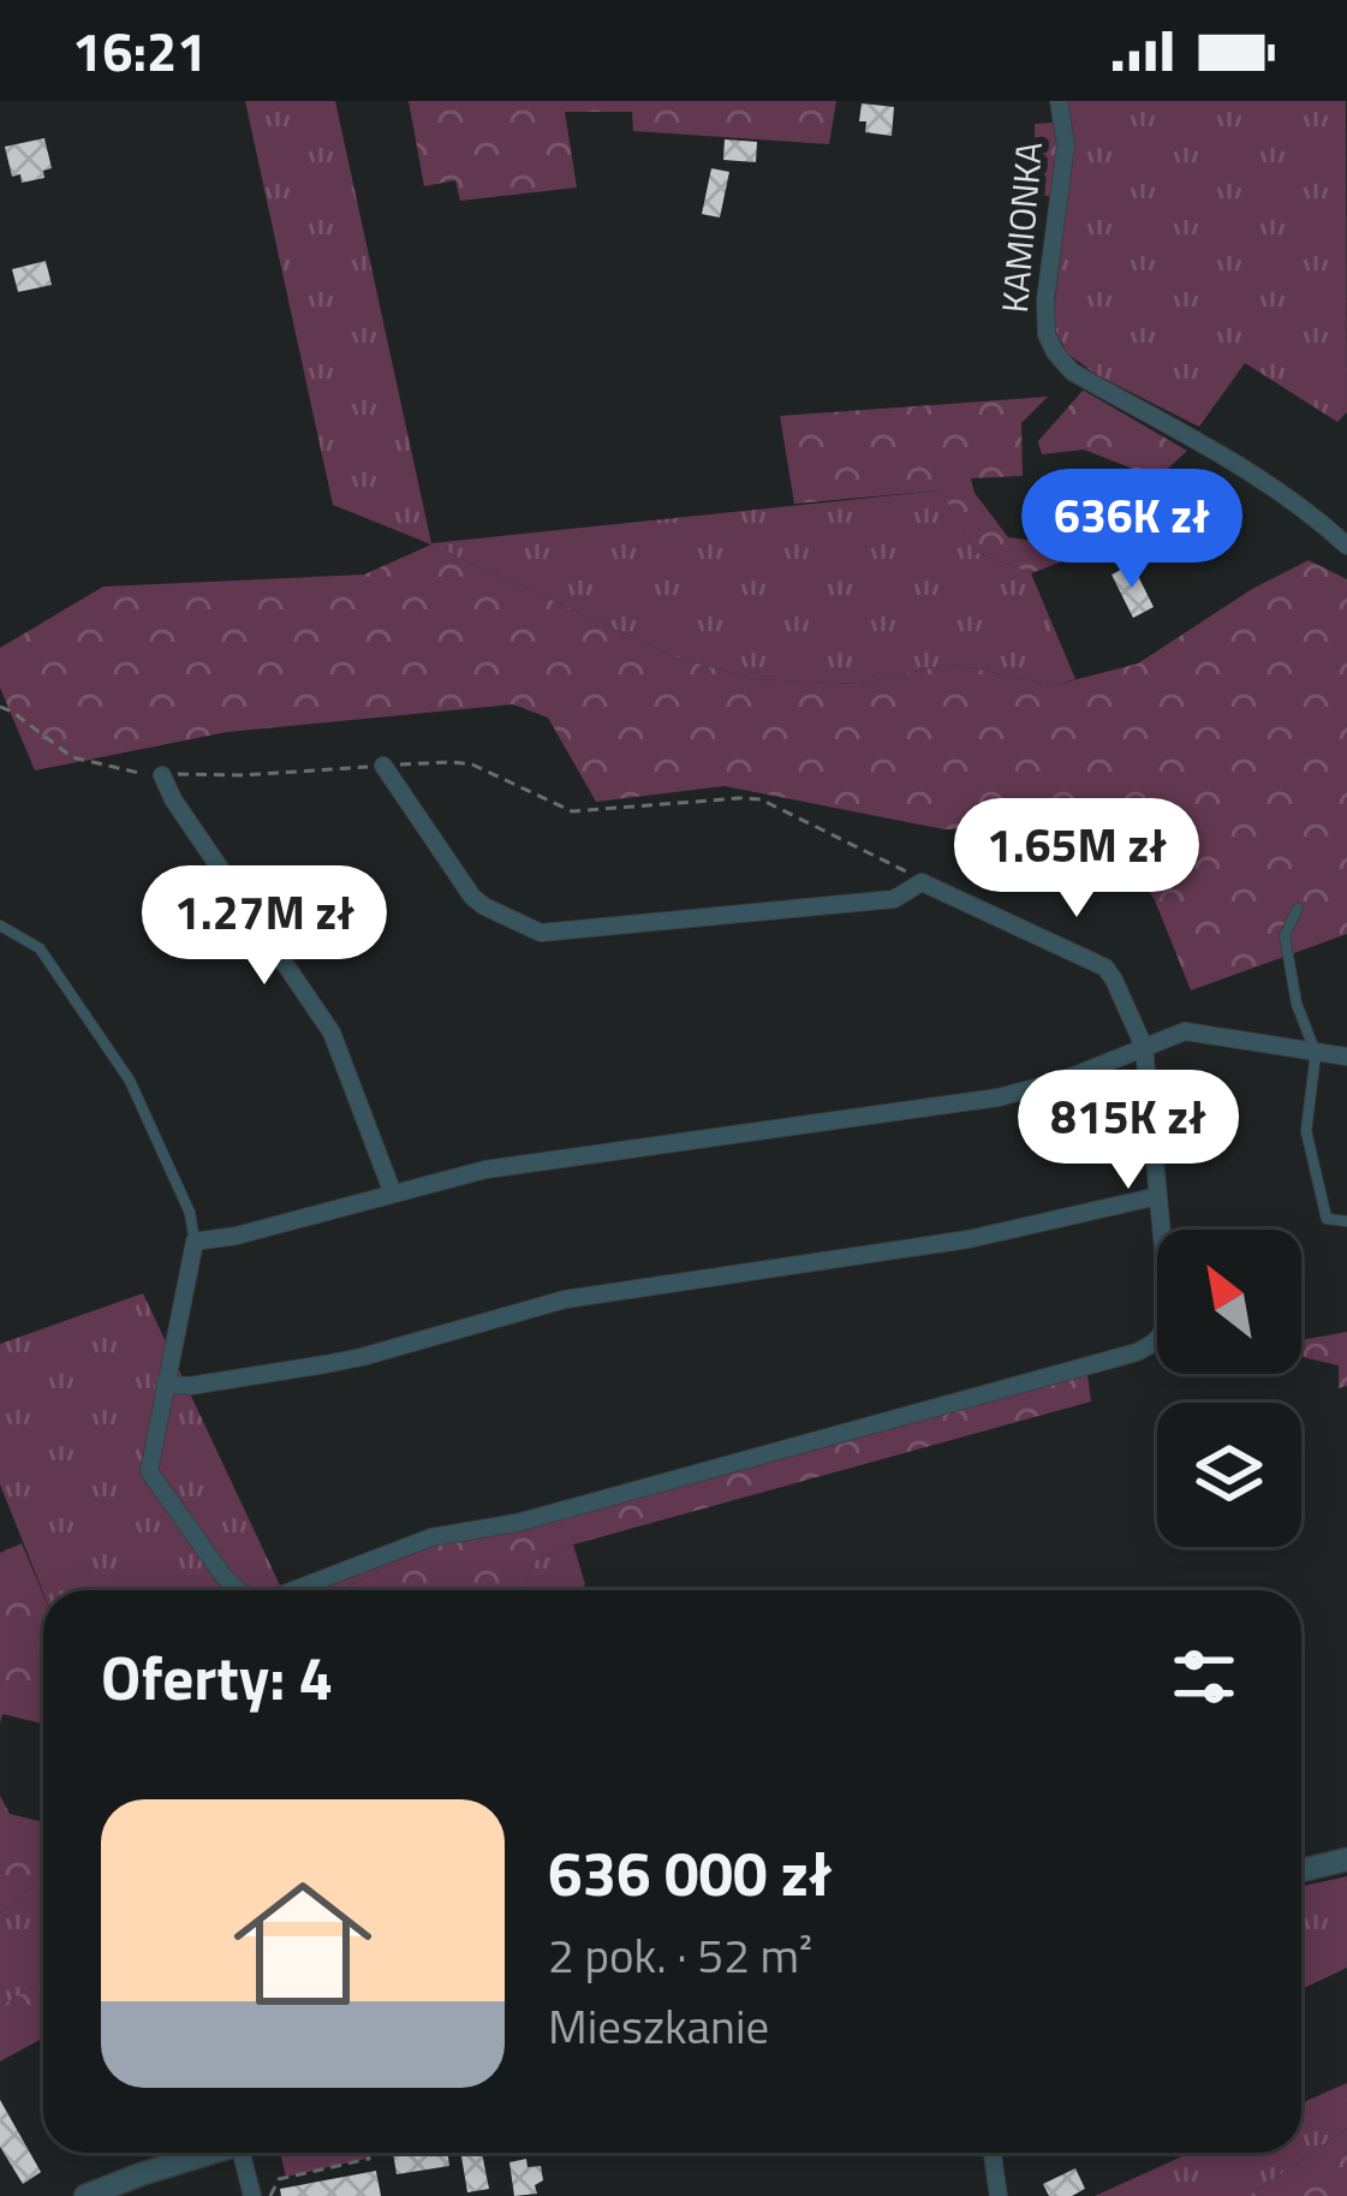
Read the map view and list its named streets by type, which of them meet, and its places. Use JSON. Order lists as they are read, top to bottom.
{
  "streets": {
    "street": ["KAMIONKA"]
  },
  "north": "top left",
  "page": {
    "status": "16:21",
    "price": [
      "636K zł",
      "1.65M zł",
      "1.27M zł",
      "815K zł"
    ],
    "heading": "Oferty: 4",
    "list": [
      {
        "name": "636 000 zł",
        "note": "2 pok. · 52 m² · Mieszkanie"
      }
    ]
  }
}
